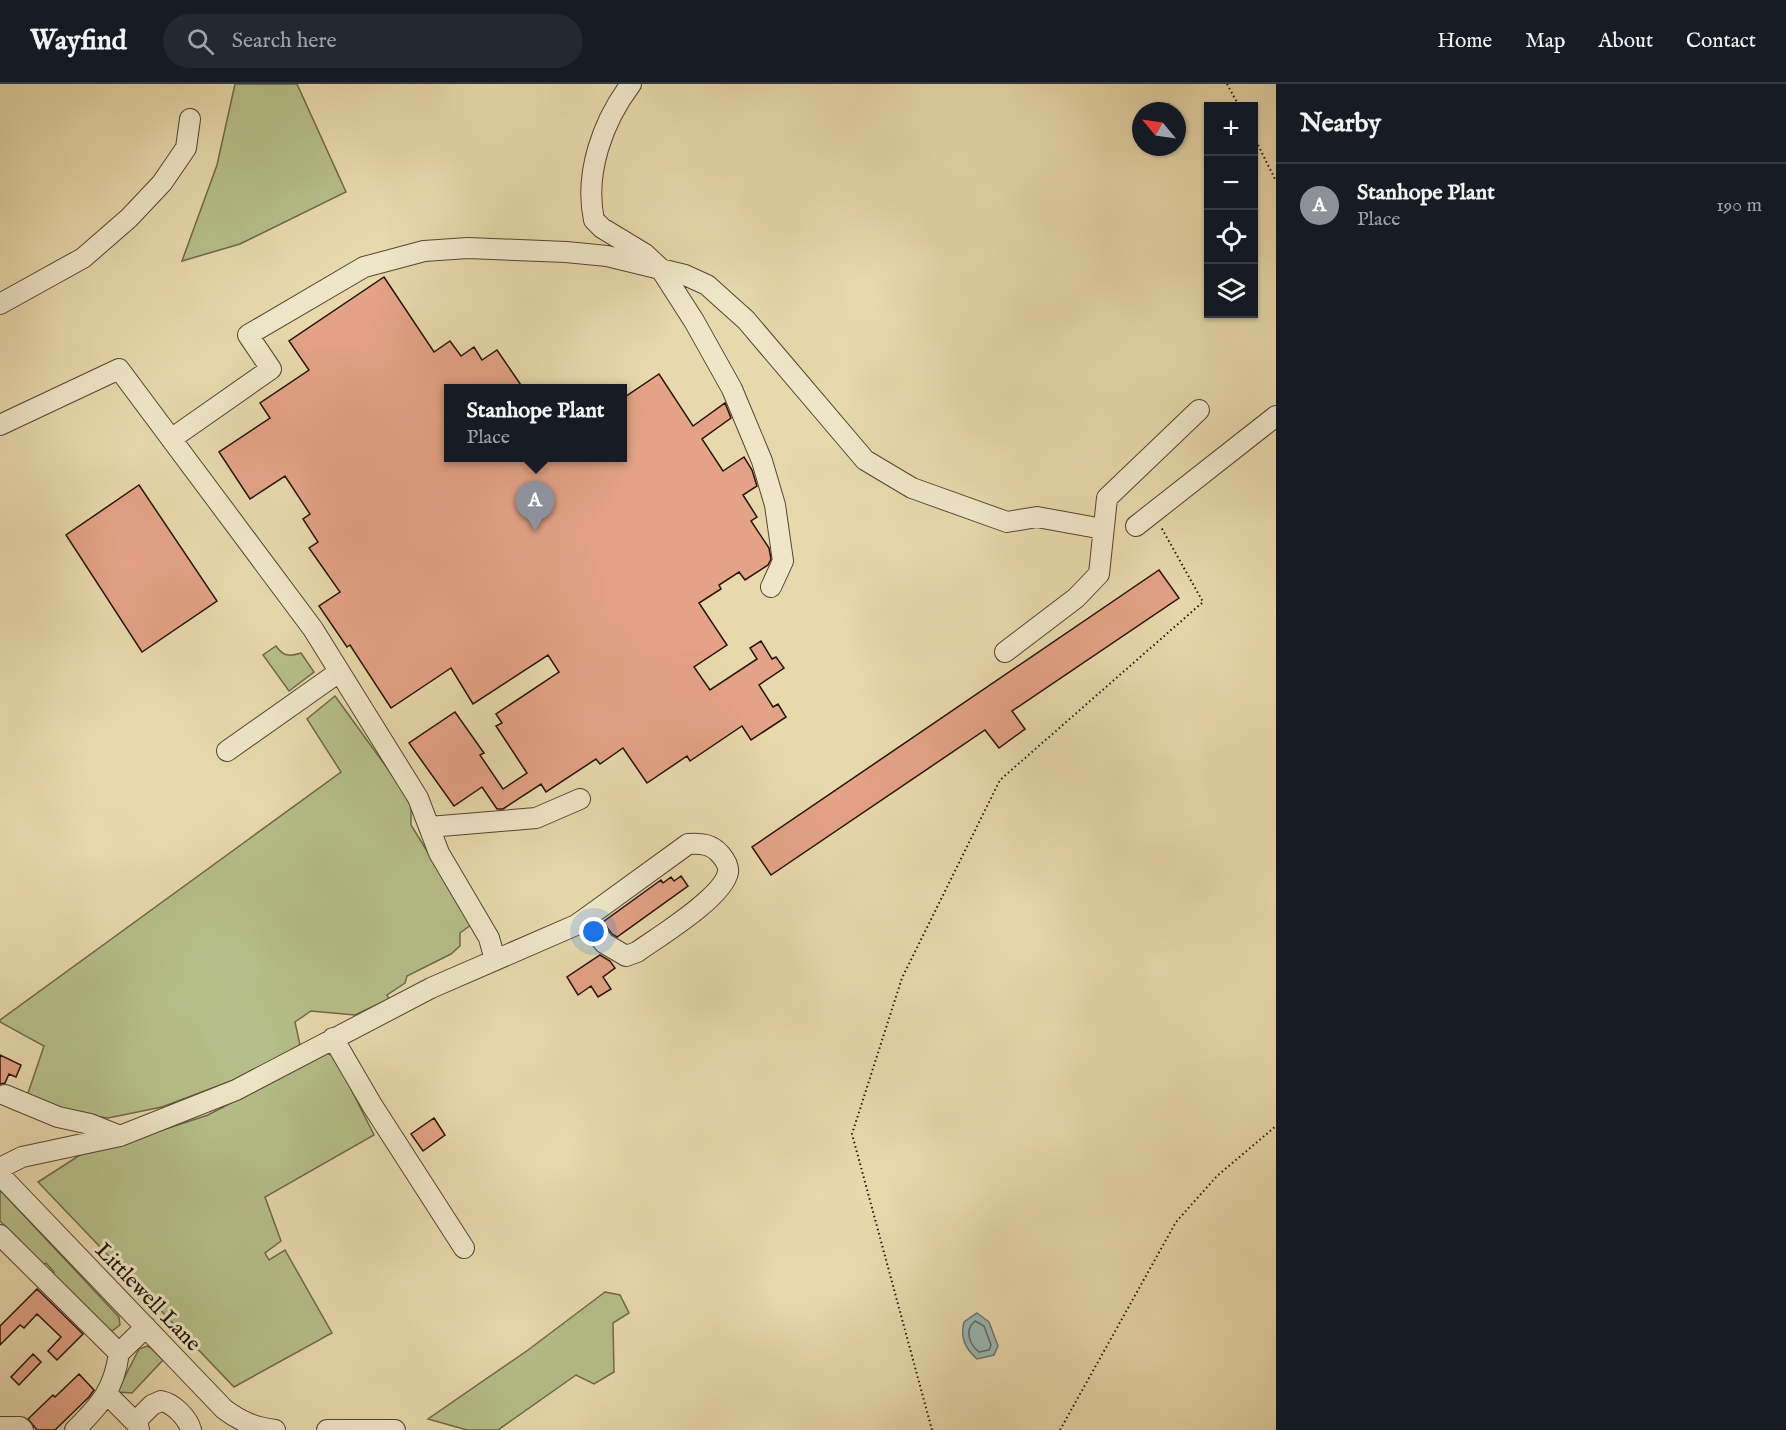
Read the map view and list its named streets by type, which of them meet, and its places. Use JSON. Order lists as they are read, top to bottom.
{
  "streets": {
    "street": ["Littlewell Lane"]
  },
  "north": "top left",
  "page": {
    "header": "Wayfind",
    "search": "Search here",
    "nav": [
      "Home",
      "Map",
      "About",
      "Contact"
    ],
    "heading": "Nearby",
    "map_buttons": ["+", "−"],
    "list": [
      {
        "mark": "A",
        "name": "Stanhope Plant",
        "note": "Place",
        "value": "190 m"
      }
    ],
    "popup": ["Stanhope Plant", "Place"],
    "pins": "A"
  }
}
